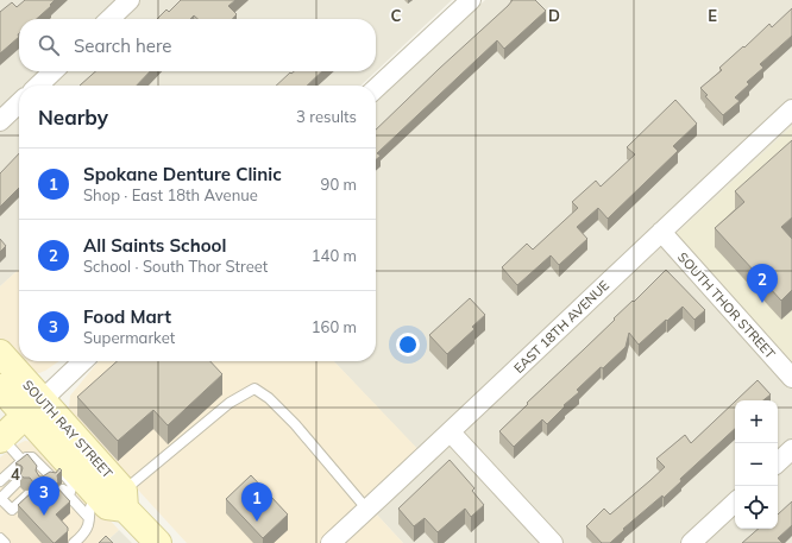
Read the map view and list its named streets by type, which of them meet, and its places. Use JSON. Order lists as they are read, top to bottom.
{
  "streets": {
    "main road": ["SOUTH RAY STREET"],
    "street": ["SOUTH THOR STREET", "EAST 18TH AVENUE"]
  },
  "crossings": [
    ["SOUTH THOR STREET", "EAST 18TH AVENUE"]
  ],
  "page": {
    "search": "Search here",
    "heading": ["Nearby", "3 results"],
    "list": [
      {
        "mark": "1",
        "name": "Spokane Denture Clinic",
        "note": "Shop · East 18th Avenue",
        "value": "90 m"
      },
      {
        "mark": "2",
        "name": "All Saints School",
        "note": "School · South Thor Street",
        "value": "140 m"
      },
      {
        "mark": "3",
        "name": "Food Mart",
        "note": "Supermarket",
        "value": "160 m"
      }
    ],
    "pins": ["2", "3", "1"],
    "map_buttons": ["+", "−"]
  },
  "grid": {
    "columns": ["C", "D", "E"],
    "rows": ["4"]
  }
}
